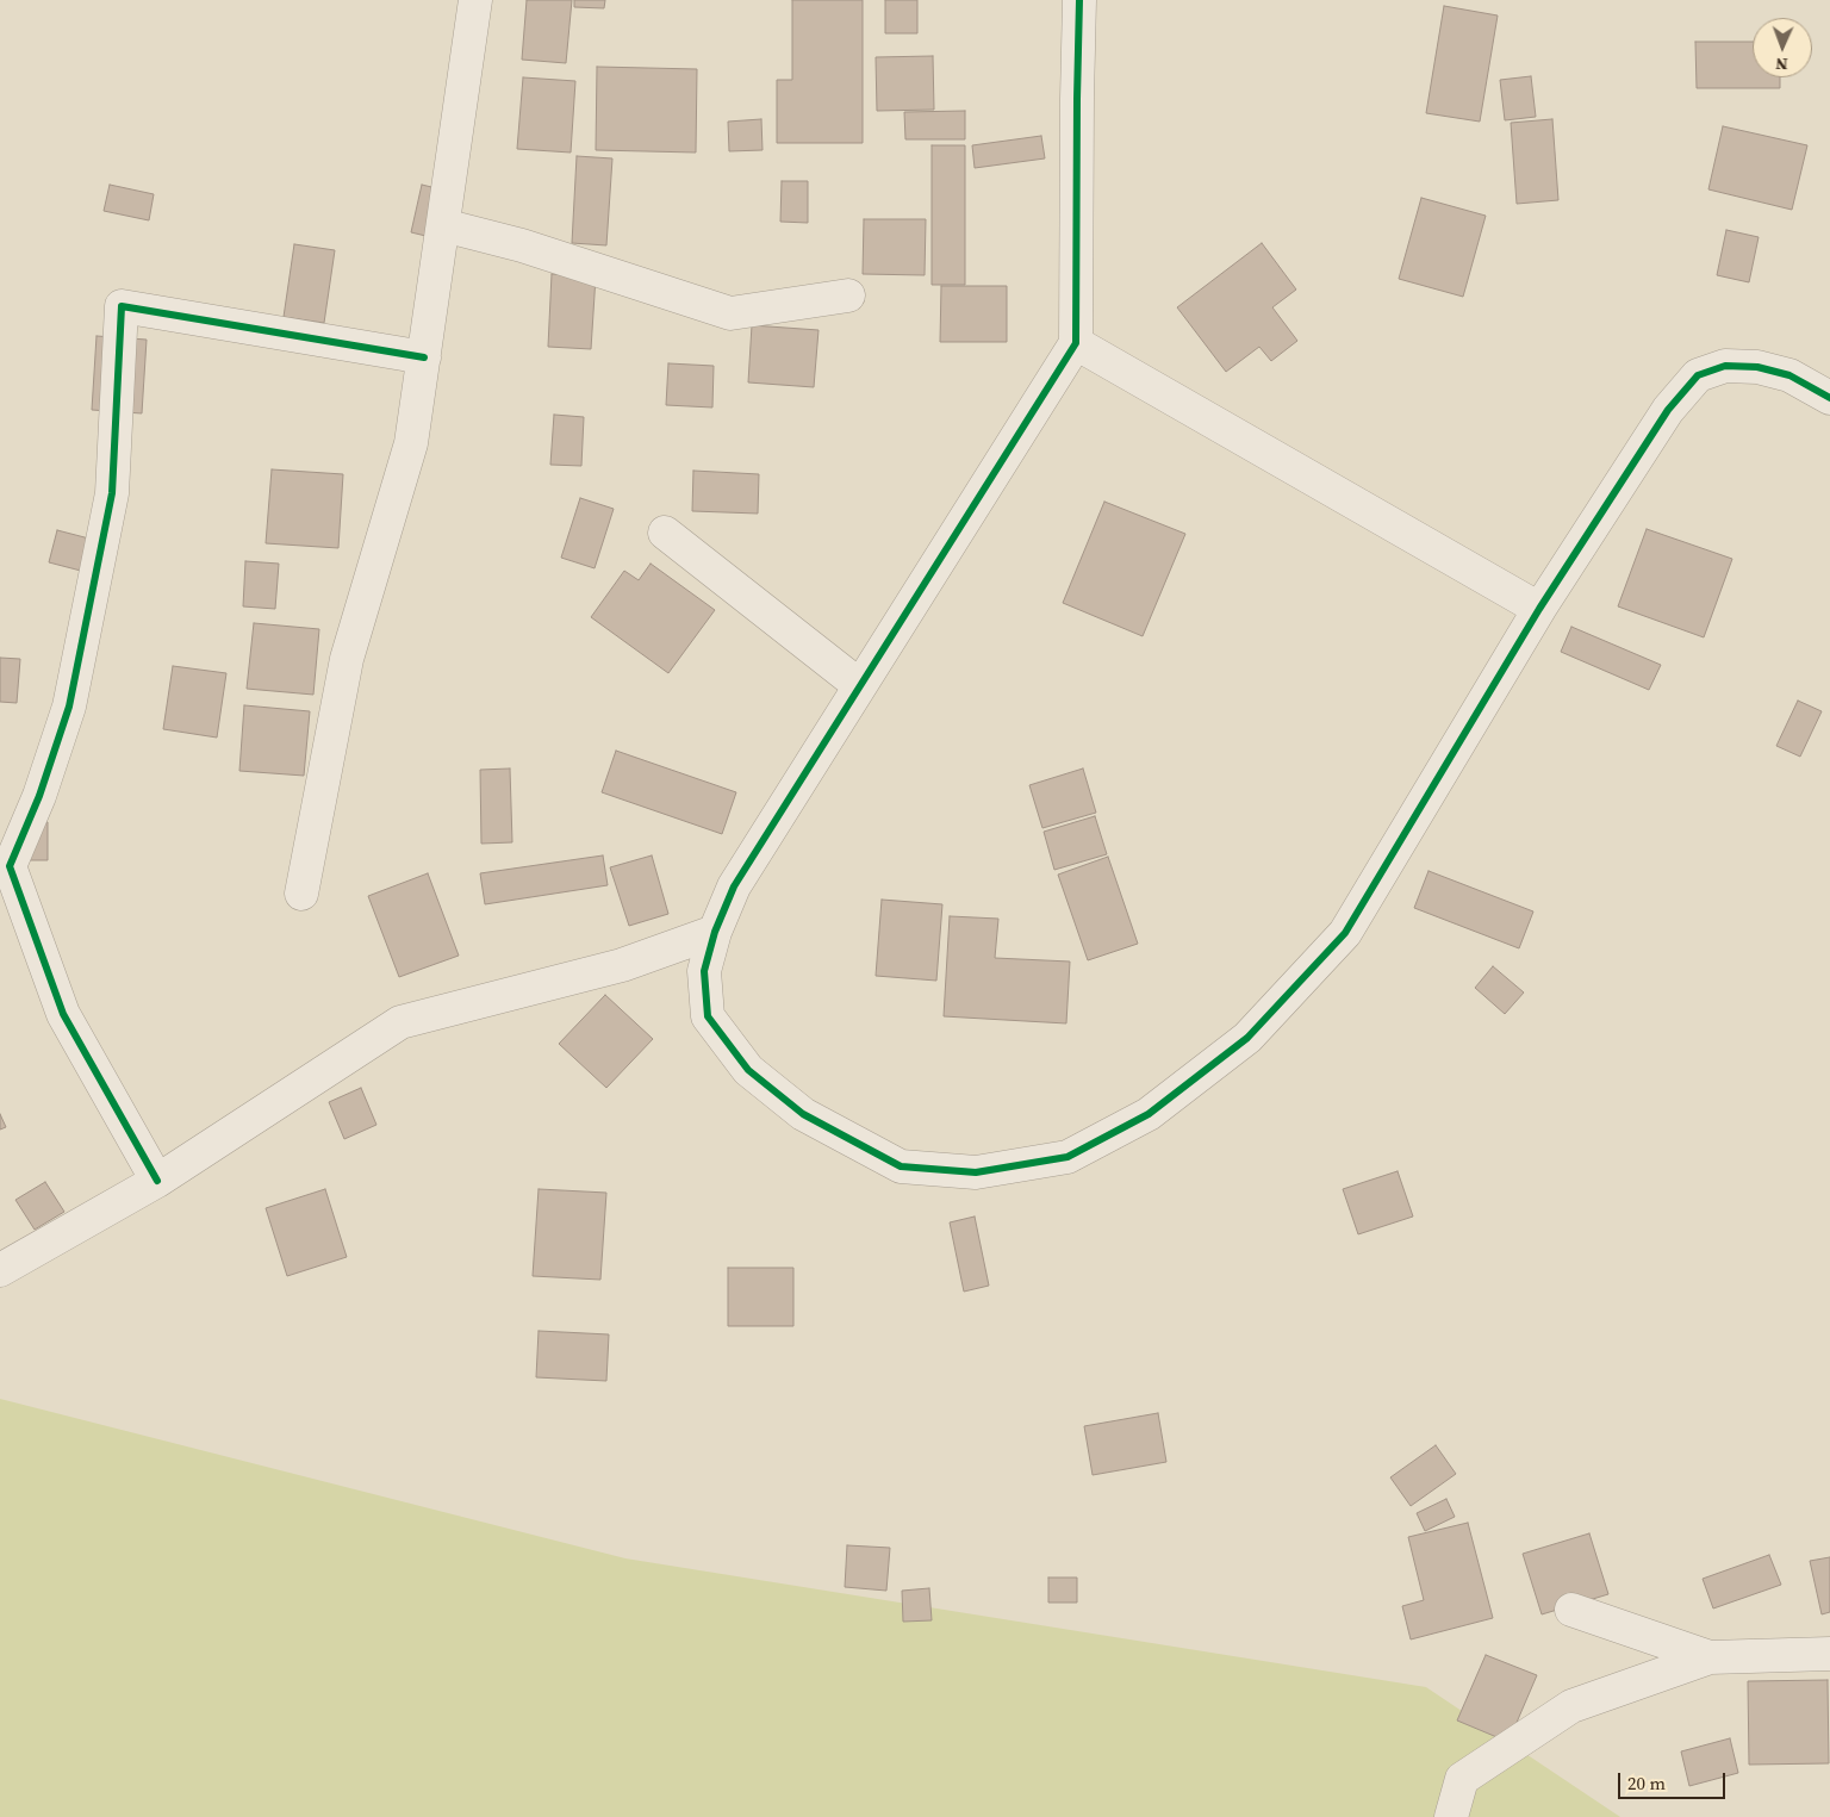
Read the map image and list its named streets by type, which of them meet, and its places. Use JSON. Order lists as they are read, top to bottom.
{
  "scale_bar": "20 m",
  "north": "bottom"
}
